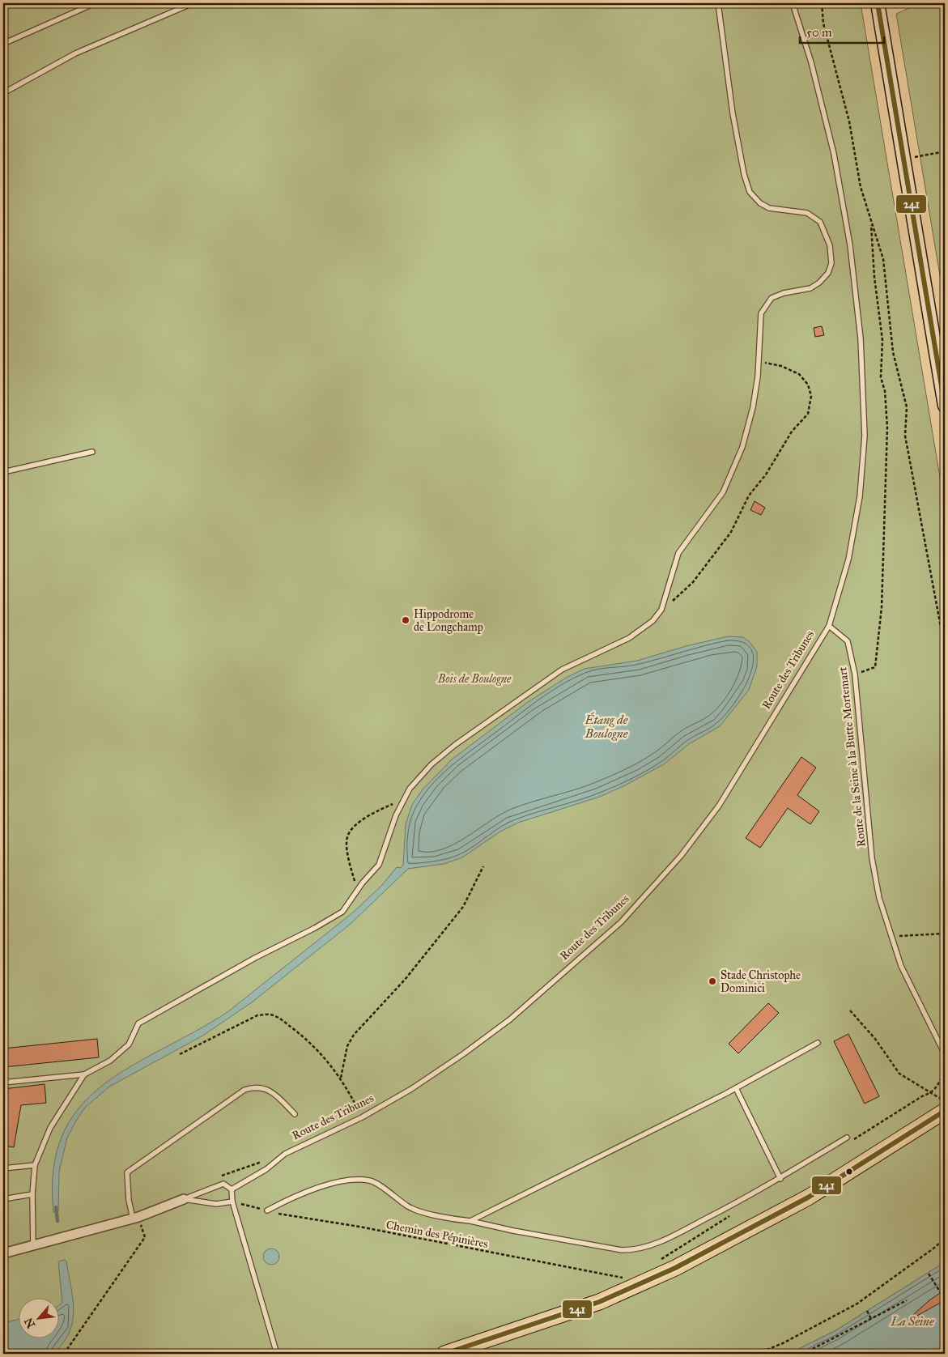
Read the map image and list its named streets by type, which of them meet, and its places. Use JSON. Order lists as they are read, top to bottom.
{
  "streets": {
    "lane": ["Route des Tribunes", "Route de la Seine à la Butte Mortemart"],
    "path": ["Chemin des Pépinières"]
  },
  "crossings": [
    ["Route des Tribunes", "Route de la Seine à la Butte Mortemart"]
  ],
  "water": ["Étang de Boulogne", "La Seine"],
  "parks": ["Bois de Boulogne"],
  "places": ["Hippodrome de Longchamp", "Stade Christophe Dominici"],
  "lines": ["transit line 241"],
  "scale_bar": "50 m",
  "north": "bottom left"
}
